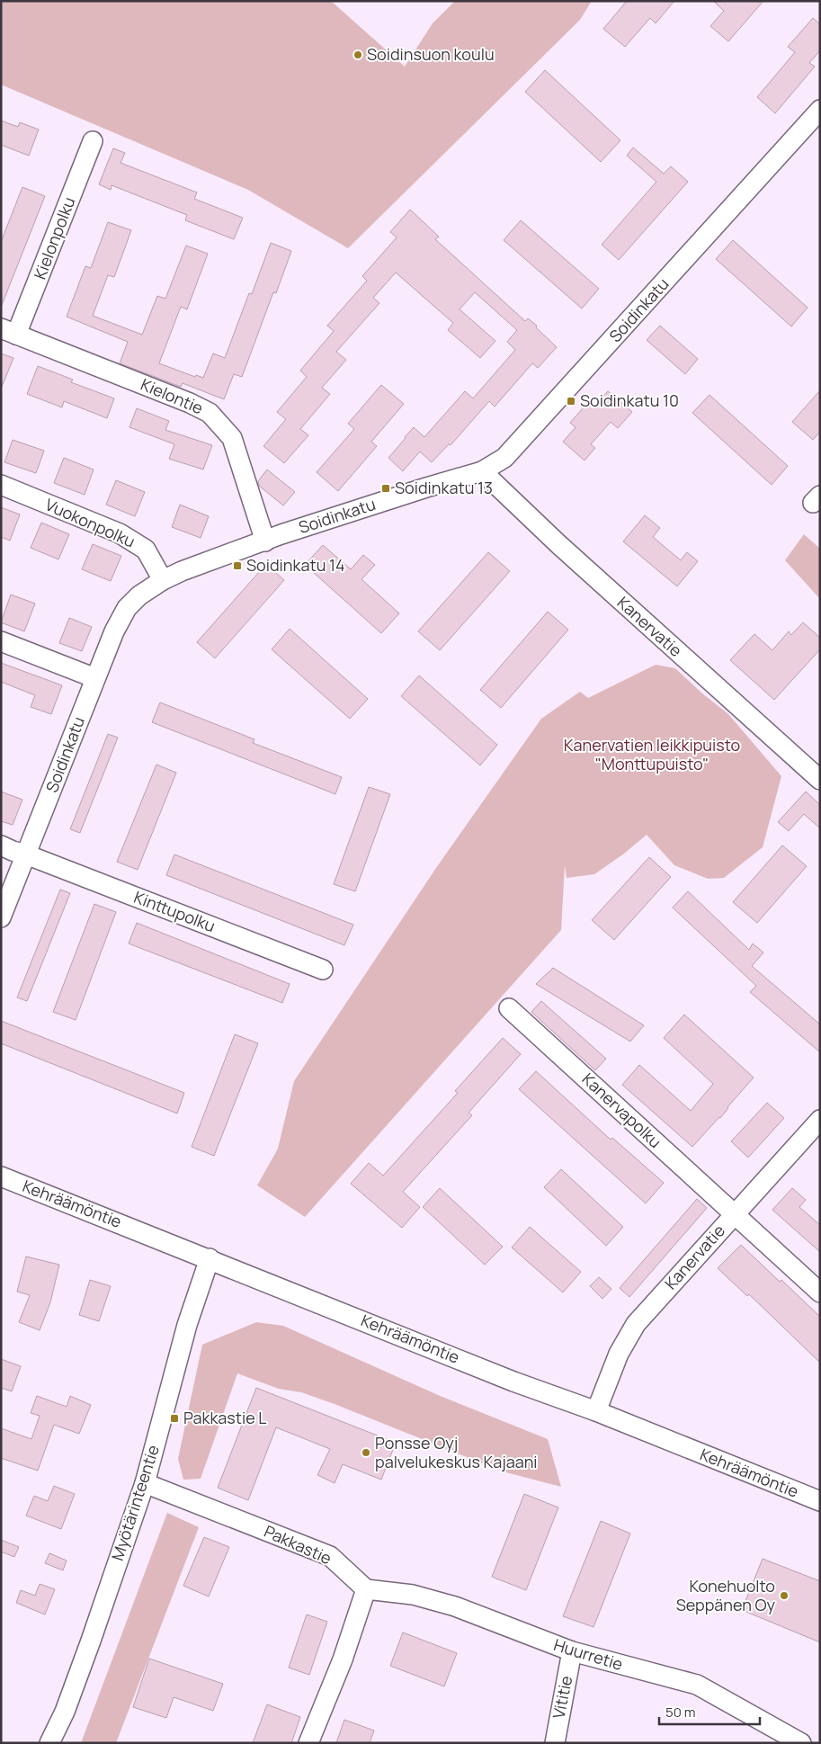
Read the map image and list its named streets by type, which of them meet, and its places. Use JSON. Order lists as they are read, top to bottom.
{
  "streets": {
    "street": [
      "Kielonpolku",
      "Soidinkatu",
      "Kielontie",
      "Vuokonpolku",
      "Kanervatie",
      "Kinttupolku",
      "Kanervapolku",
      "Kehräämöntie",
      "Myötärinteentie",
      "Pakkastie",
      "Huurretie",
      "Vititie"
    ]
  },
  "crossings": [
    ["Kielonpolku", "Kielontie"],
    ["Soidinkatu", "Kielontie"],
    ["Soidinkatu", "Vuokonpolku"],
    ["Soidinkatu", "Kanervatie"],
    ["Soidinkatu", "Kinttupolku"],
    ["Kanervatie", "Kanervapolku"],
    ["Kanervatie", "Kehräämöntie"],
    ["Kehräämöntie", "Myötärinteentie"],
    ["Myötärinteentie", "Pakkastie"],
    ["Pakkastie", "Huurretie"],
    ["Huurretie", "Vititie"]
  ],
  "parks": ["Kanervatien leikkipuisto \"Monttupuisto\""],
  "places": {
    "other": ["Soidinsuon koulu", "Ponsse Oyj palvelukeskus Kajaani", "Konehuolto Seppänen Oy"],
    "transit": [
      "Soidinkatu 10",
      "Soidinkatu 13",
      "Soidinkatu 14",
      "Pakkastie L"
    ]
  },
  "scale_bar": "50 m"
}
